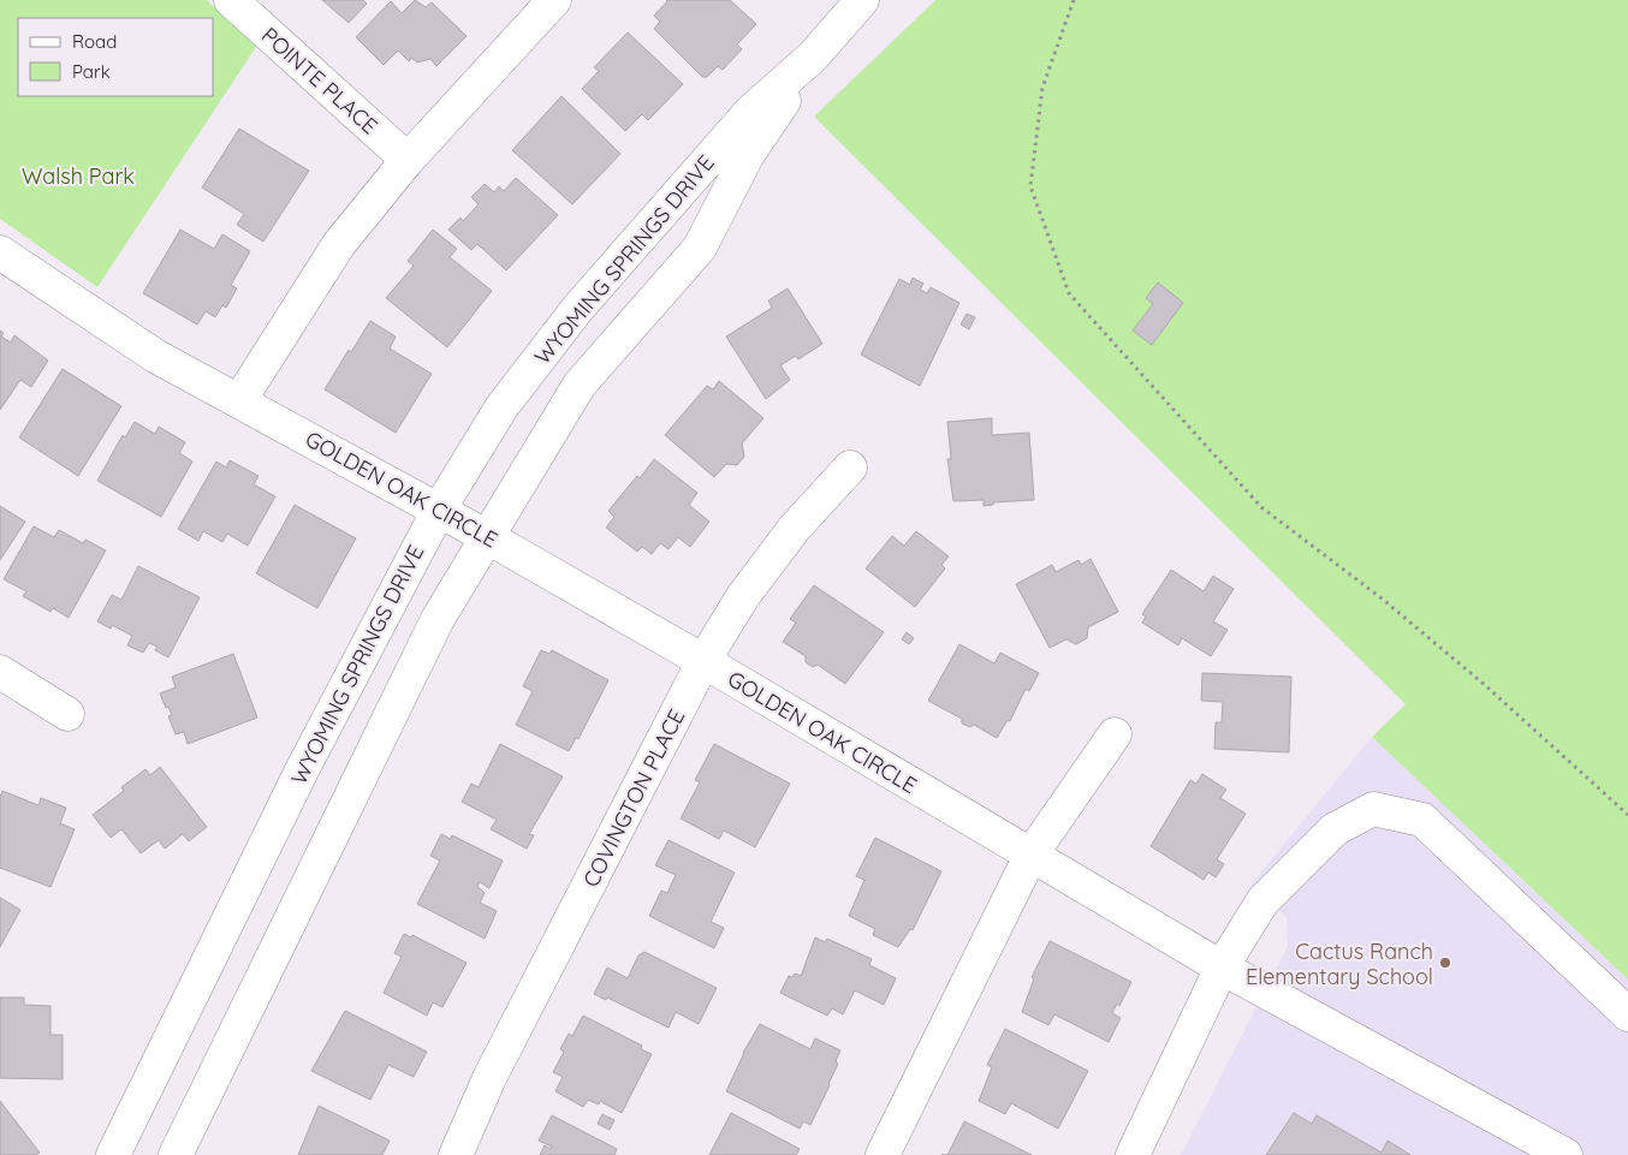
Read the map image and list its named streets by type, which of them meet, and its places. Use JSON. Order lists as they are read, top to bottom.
{
  "streets": {
    "street": [
      "POINTE PLACE",
      "WYOMING SPRINGS DRIVE",
      "GOLDEN OAK CIRCLE",
      "COVINGTON PLACE"
    ]
  },
  "crossings": [
    ["WYOMING SPRINGS DRIVE", "GOLDEN OAK CIRCLE"],
    ["GOLDEN OAK CIRCLE", "COVINGTON PLACE"]
  ],
  "parks": ["Walsh Park"],
  "places": ["Cactus Ranch Elementary School"],
  "legend": ["Road", "Park"]
}
